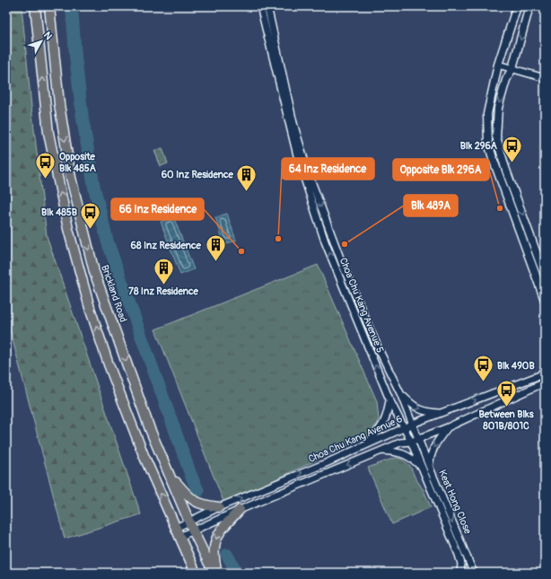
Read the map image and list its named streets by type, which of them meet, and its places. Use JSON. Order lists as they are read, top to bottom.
{
  "streets": {
    "main road": ["Brickland Road"],
    "street": ["Choa Chu Kang Avenue 5", "Choa Chu Kang Avenue 6", "Keat Hong Close"]
  },
  "crossings": [
    ["Brickland Road", "Choa Chu Kang Avenue 6"],
    ["Choa Chu Kang Avenue 5", "Choa Chu Kang Avenue 6"],
    ["Choa Chu Kang Avenue 5", "Keat Hong Close"],
    ["Choa Chu Kang Avenue 6", "Keat Hong Close"]
  ],
  "places": {
    "bus stop": [
      "Blk 296A",
      "Opposite Blk 485A",
      "Blk 485B",
      "Blk 490B",
      "Between Blks 801B/801C"
    ],
    "building": ["60 Inz Residence", "68 Inz Residence", "78 Inz Residence"],
    "other": [
      "Opposite Blk 296A",
      "64 Inz Residence",
      "Blk 489A",
      "66 Inz Residence"
    ]
  },
  "north": "top right"
}
